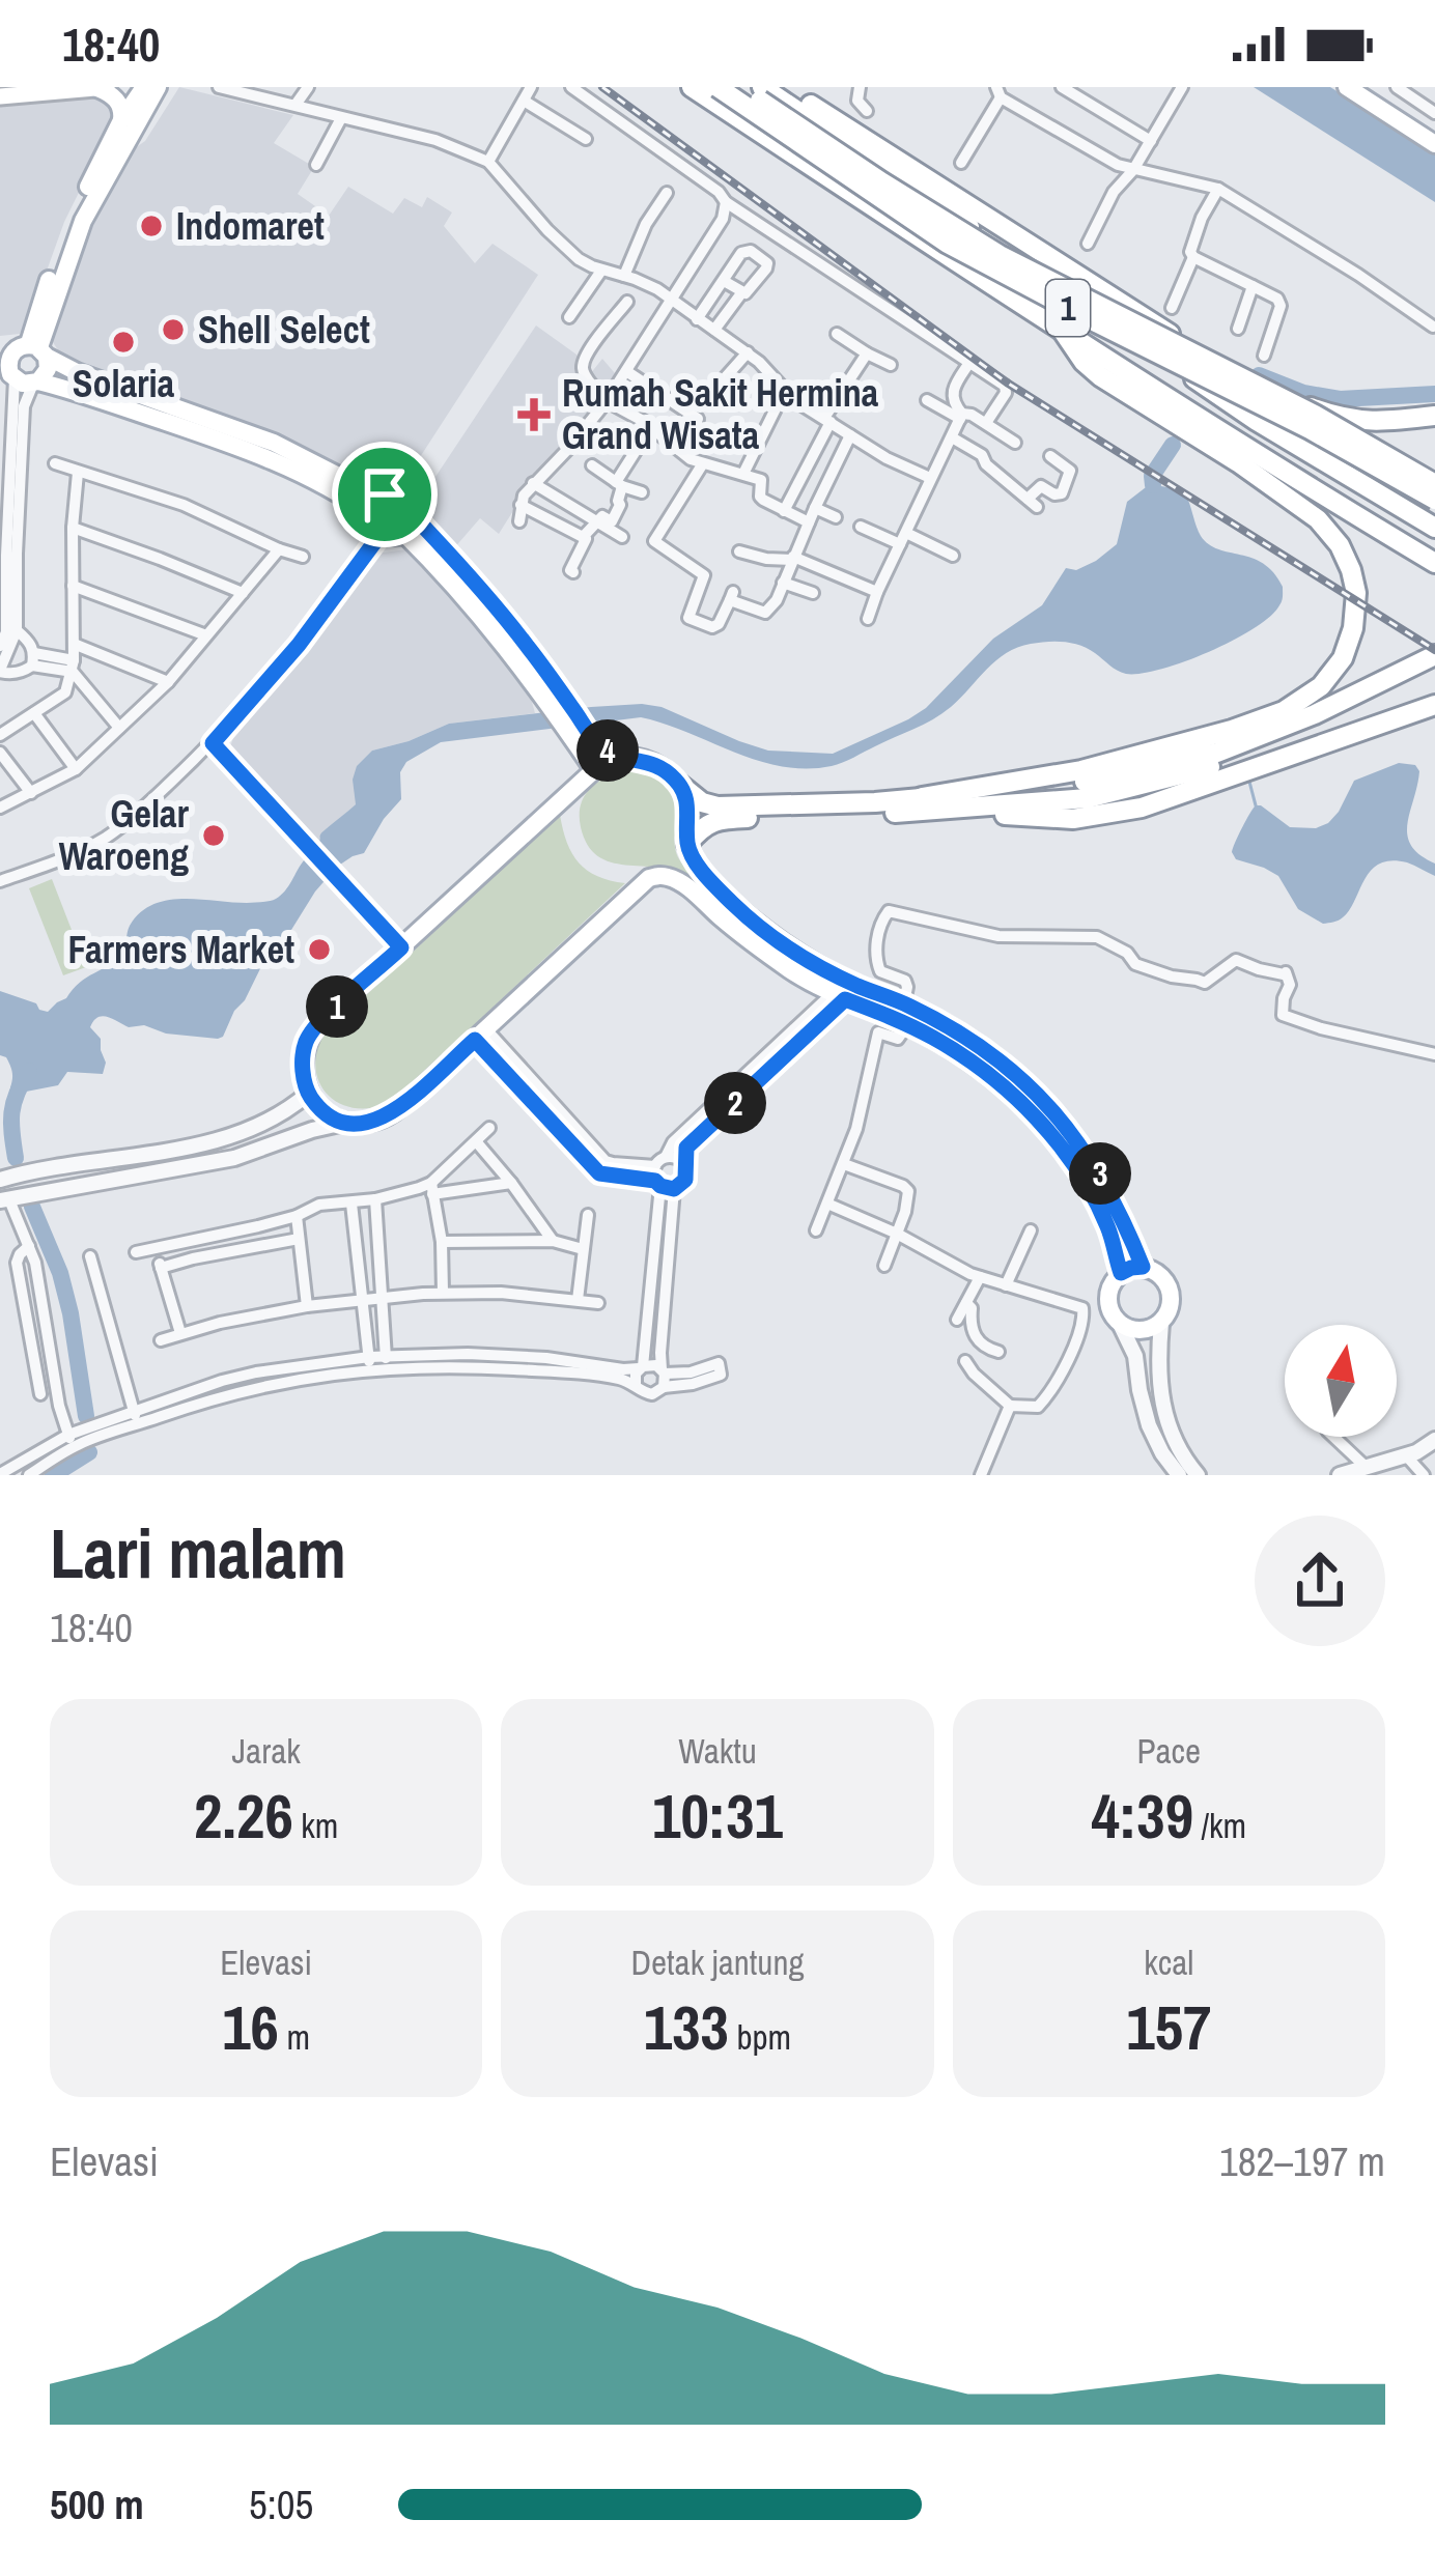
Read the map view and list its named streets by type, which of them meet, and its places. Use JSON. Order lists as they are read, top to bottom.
{
  "streets": {
    "highway": ["1"]
  },
  "places": {
    "other": [
      "Indomaret",
      "Shell Select",
      "Solaria",
      "Gelar Waroeng",
      "Farmers Market"
    ],
    "health": ["Rumah Sakit Hermina Grand Wisata"]
  },
  "north": "top",
  "page": {
    "status": "18:40",
    "pins": [
      "4",
      "1",
      "2",
      "3"
    ],
    "heading": ["Lari malam", "18:40"],
    "stats": [
      ["Jarak", "2.26 km"],
      ["Waktu", "10:31"],
      ["Pace", "4:39 /km"],
      ["Elevasi", "16 m"],
      ["Detak jantung", "133 bpm"],
      ["kcal", "157"]
    ],
    "chart": ["Elevasi", "182–197 m"],
    "list": [
      {
        "name": "500 m",
        "note": "5:05"
      }
    ]
  }
}
